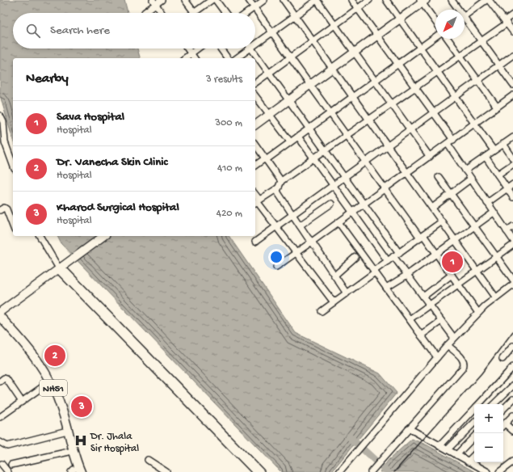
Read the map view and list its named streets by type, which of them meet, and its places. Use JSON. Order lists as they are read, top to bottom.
{
  "streets": {
    "highway": ["NH51"]
  },
  "places": {
    "hospital": ["Dr. Jhala Sir Hospital"]
  },
  "north": "bottom left",
  "page": {
    "search": "Search here",
    "heading": ["Nearby", "3 results"],
    "list": [
      {
        "mark": "1",
        "name": "Sava Hospital",
        "note": "Hospital",
        "value": "300 m"
      },
      {
        "mark": "2",
        "name": "Dr. Vanecha Skin Clinic",
        "note": "Hospital",
        "value": "410 m"
      },
      {
        "mark": "3",
        "name": "Kharod Surgical Hospital",
        "note": "Hospital",
        "value": "420 m"
      }
    ],
    "pins": ["1", "2", "3"],
    "map_buttons": ["+", "−"]
  }
}
